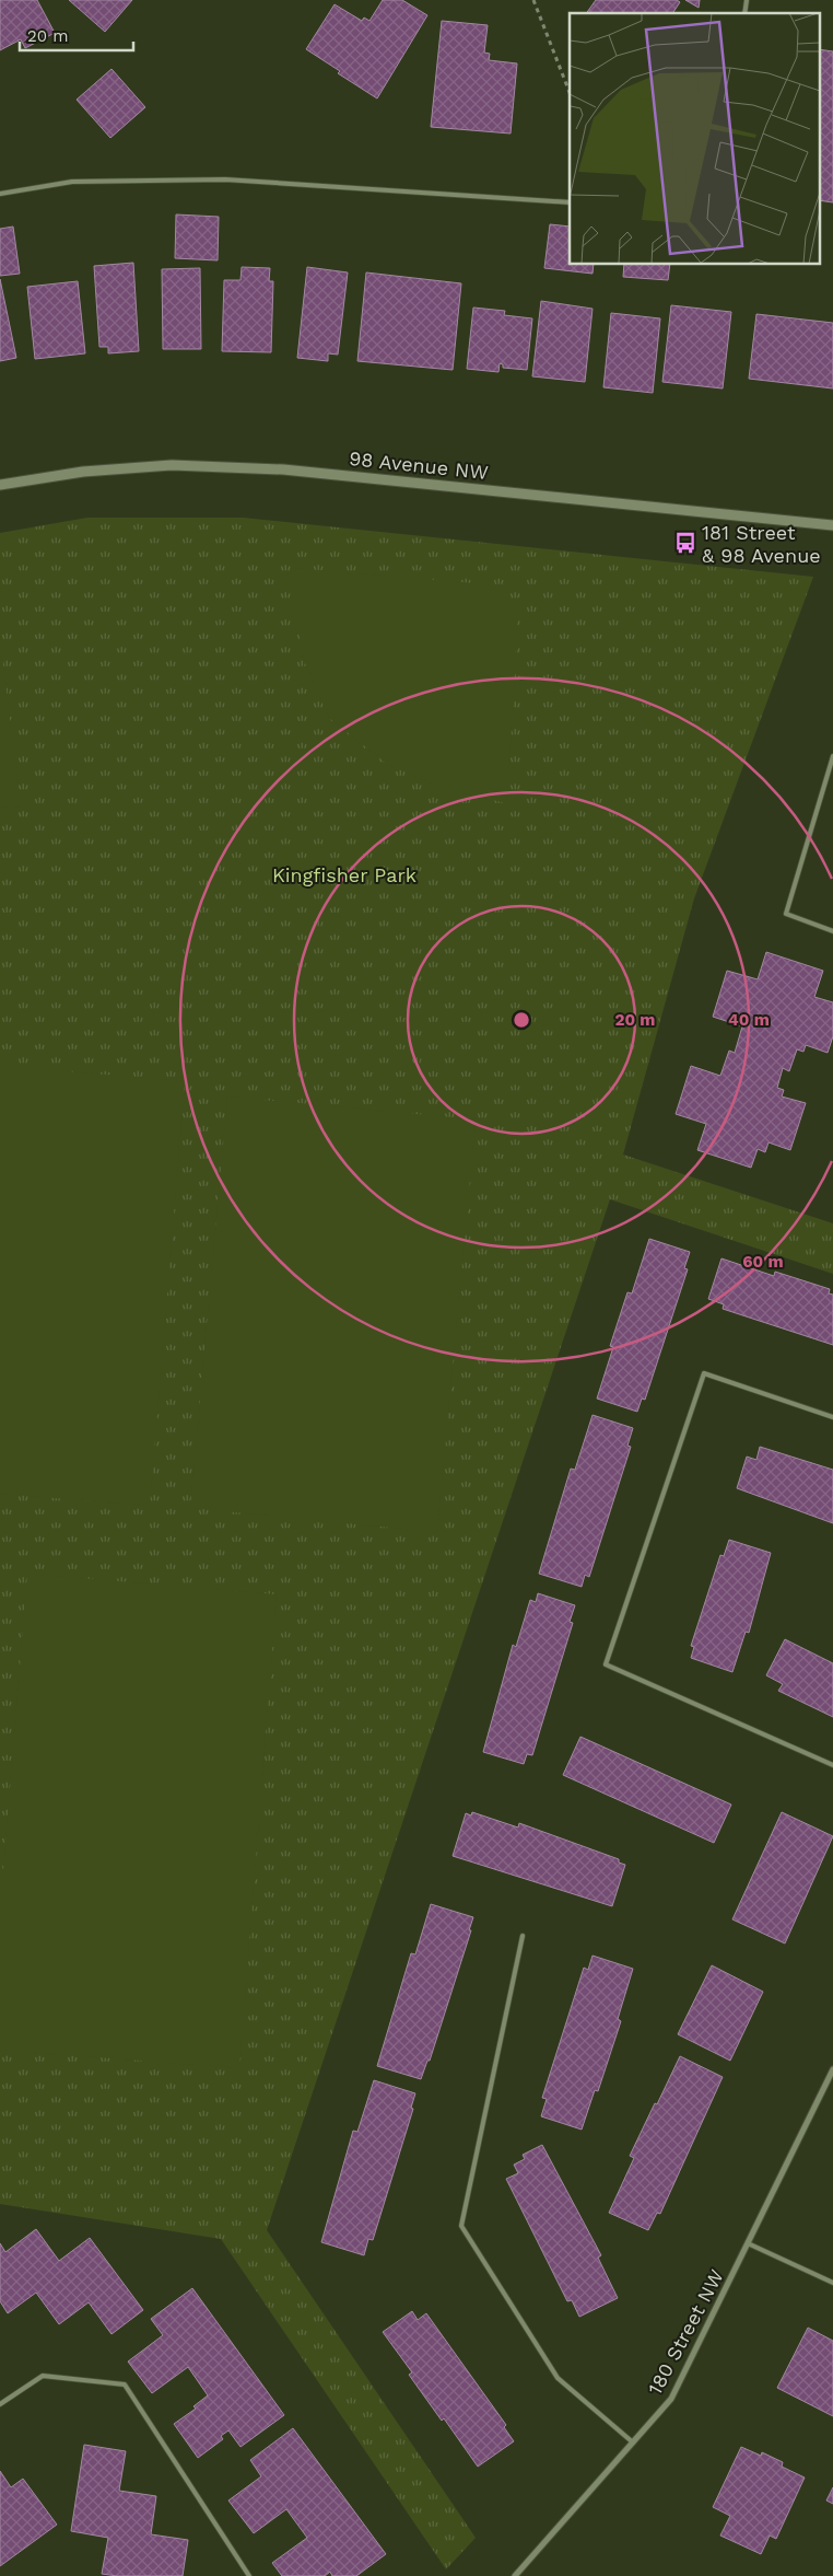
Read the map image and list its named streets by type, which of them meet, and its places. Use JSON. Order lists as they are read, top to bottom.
{
  "streets": {
    "street": ["98 Avenue NW", "180 Street NW"]
  },
  "parks": ["Kingfisher Park"],
  "places": {
    "bus stop": ["181 Street & 98 Avenue"]
  },
  "scale_bar": "20 m",
  "rings": ["20 m", "40 m", "60 m"]
}
